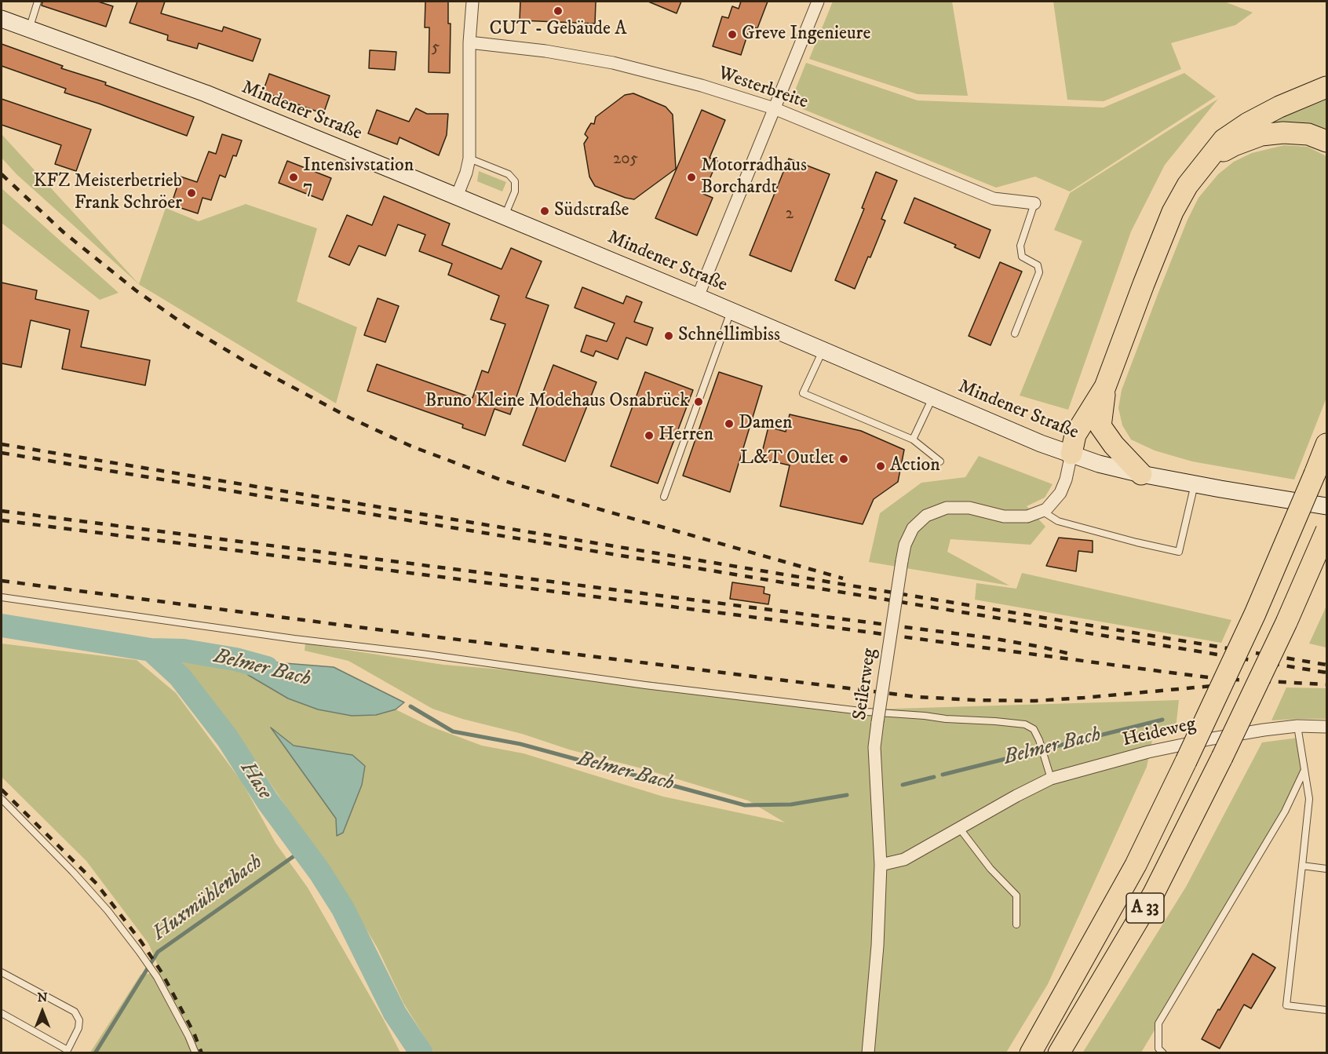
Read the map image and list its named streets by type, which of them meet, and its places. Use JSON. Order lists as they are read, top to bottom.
{
  "streets": {
    "highway": ["A 33"],
    "main road": ["Mindener Straße"],
    "street": ["Westerbreite", "Seilerweg", "Heideweg"]
  },
  "crossings": [
    ["Seilerweg", "Heideweg"]
  ],
  "water": ["Belmer Bach", "Hase", "Huxmühlenbach"],
  "places": [
    "CUT - Gebäude A",
    "Greve Ingenieure",
    "Intensivstation 7",
    "Motorradhaus Borchardt",
    "KFZ Meisterbetrieb Frank Schröer",
    "Südstraße",
    "Schnellimbiss",
    "Bruno Kleine Modehaus Osnabrück",
    "Damen",
    "Herren",
    "L&T Outlet",
    "Action"
  ],
  "house_numbers": ["5", "205", "2"],
  "north": "top"
}
